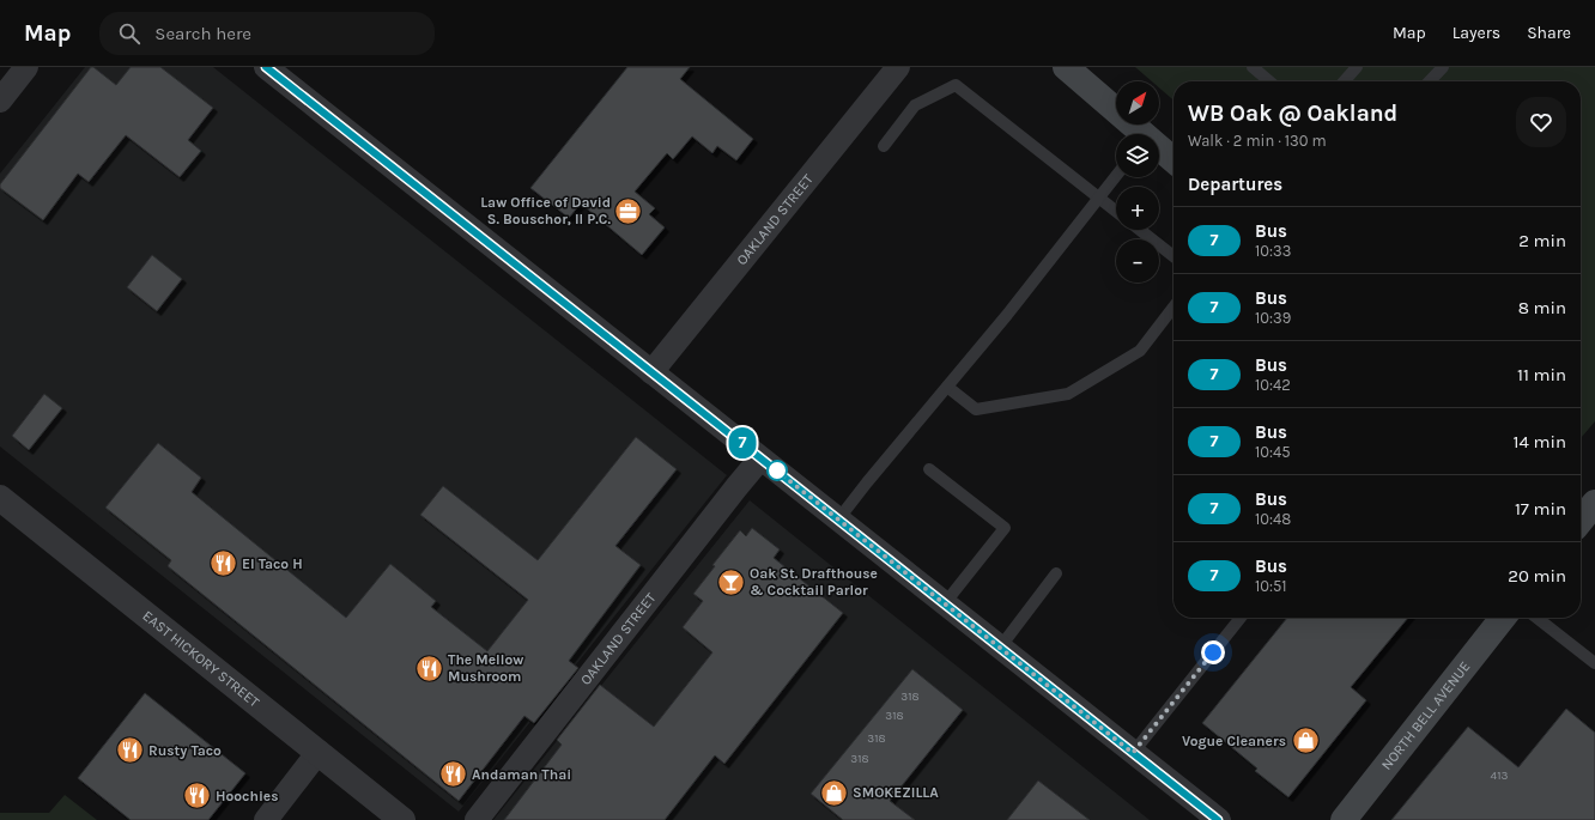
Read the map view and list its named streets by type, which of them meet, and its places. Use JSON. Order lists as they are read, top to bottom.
{
  "streets": {
    "main road": ["NORTH BELL AVENUE"],
    "street": ["OAKLAND STREET", "EAST HICKORY STREET"]
  },
  "places": {
    "office": ["Law Office of David S. Bouschor, II P.C."],
    "restaurant": [
      "El Taco H",
      "The Mellow Mushroom",
      "Rusty Taco",
      "Andaman Thai",
      "Hoochies"
    ],
    "bar": ["Oak St. Drafthouse & Cocktail Parlor"],
    "shop": ["Vogue Cleaners", "SMOKEZILLA"]
  },
  "lines": ["bus line 7"],
  "house_numbers": [
    "318",
    "318",
    "318",
    "318",
    "413"
  ],
  "north": "top right",
  "page": {
    "header": "Map",
    "search": "Search here",
    "nav": ["Map", "Layers", "Share"],
    "on_map": "7",
    "map_buttons": ["+", "−"],
    "heading": [
      ["WB Oak @ Oakland", "Walk · 2 min · 130 m"],
      "Departures"
    ],
    "list": [
      {
        "mark": "7",
        "name": "Bus",
        "note": "10:33",
        "value": "2 min"
      },
      {
        "mark": "7",
        "name": "Bus",
        "note": "10:39",
        "value": "8 min"
      },
      {
        "mark": "7",
        "name": "Bus",
        "note": "10:42",
        "value": "11 min"
      },
      {
        "mark": "7",
        "name": "Bus",
        "note": "10:45",
        "value": "14 min"
      },
      {
        "mark": "7",
        "name": "Bus",
        "note": "10:48",
        "value": "17 min"
      },
      {
        "mark": "7",
        "name": "Bus",
        "note": "10:51",
        "value": "20 min"
      }
    ]
  }
}
